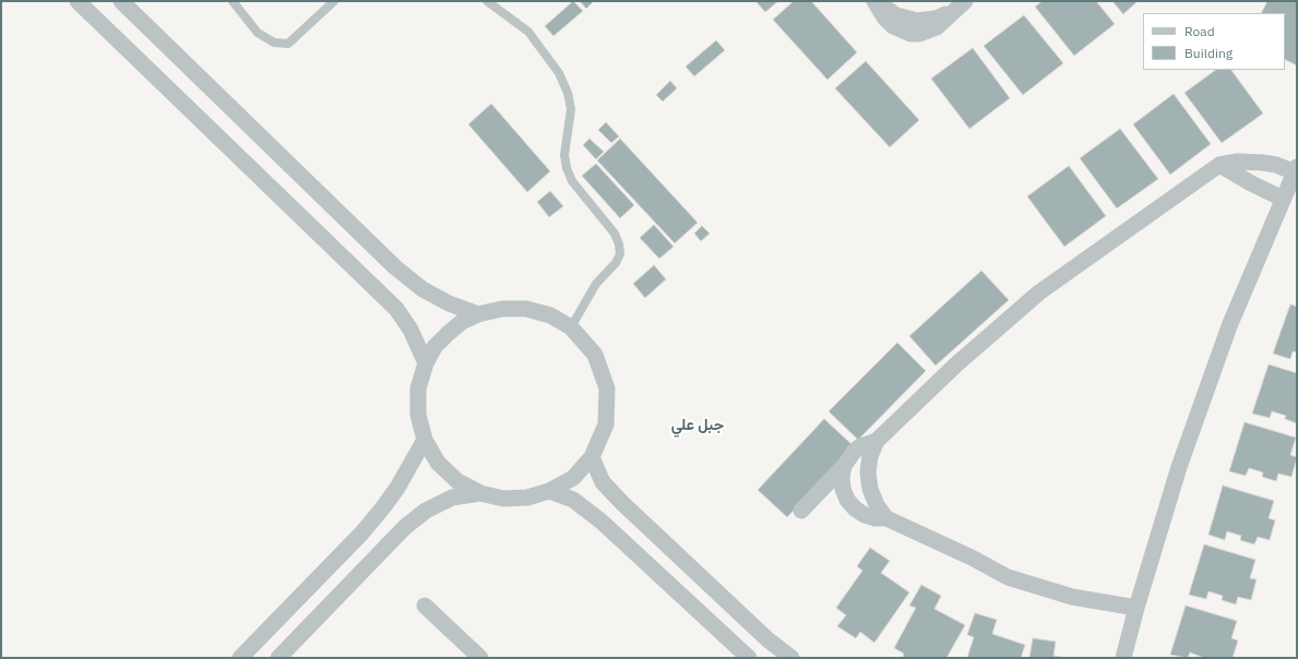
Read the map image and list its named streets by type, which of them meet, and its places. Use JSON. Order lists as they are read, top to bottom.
{
  "districts": ["جبل علي"],
  "legend": ["Road", "Building"]
}
